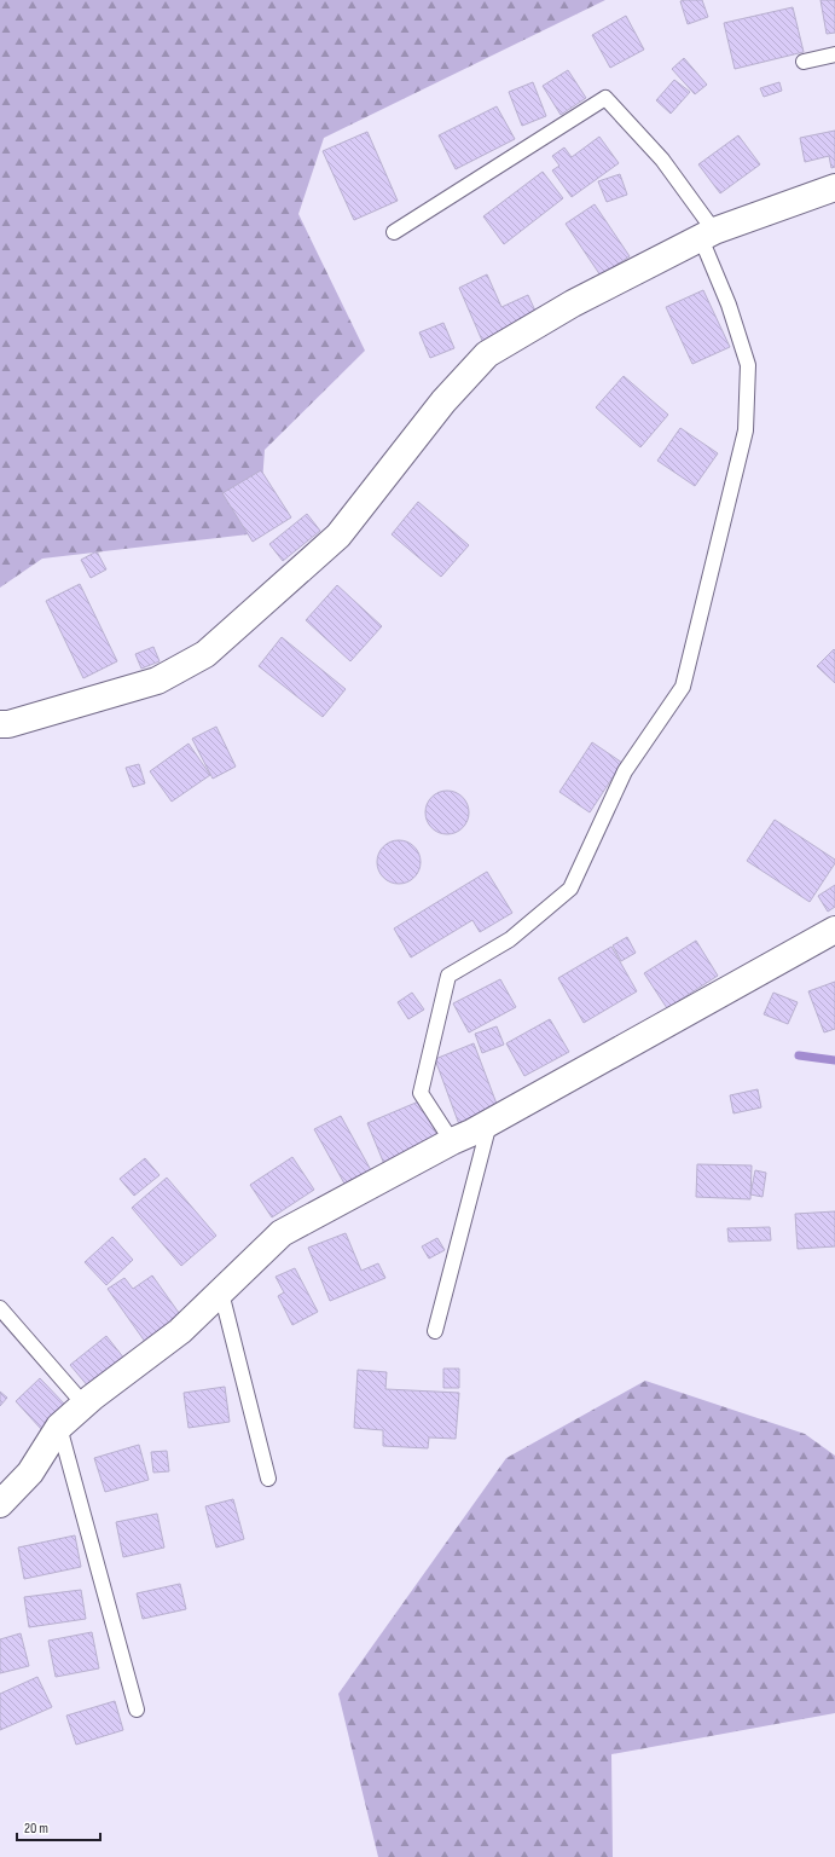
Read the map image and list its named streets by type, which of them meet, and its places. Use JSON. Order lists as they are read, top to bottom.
{
  "scale_bar": "20 m"
}
